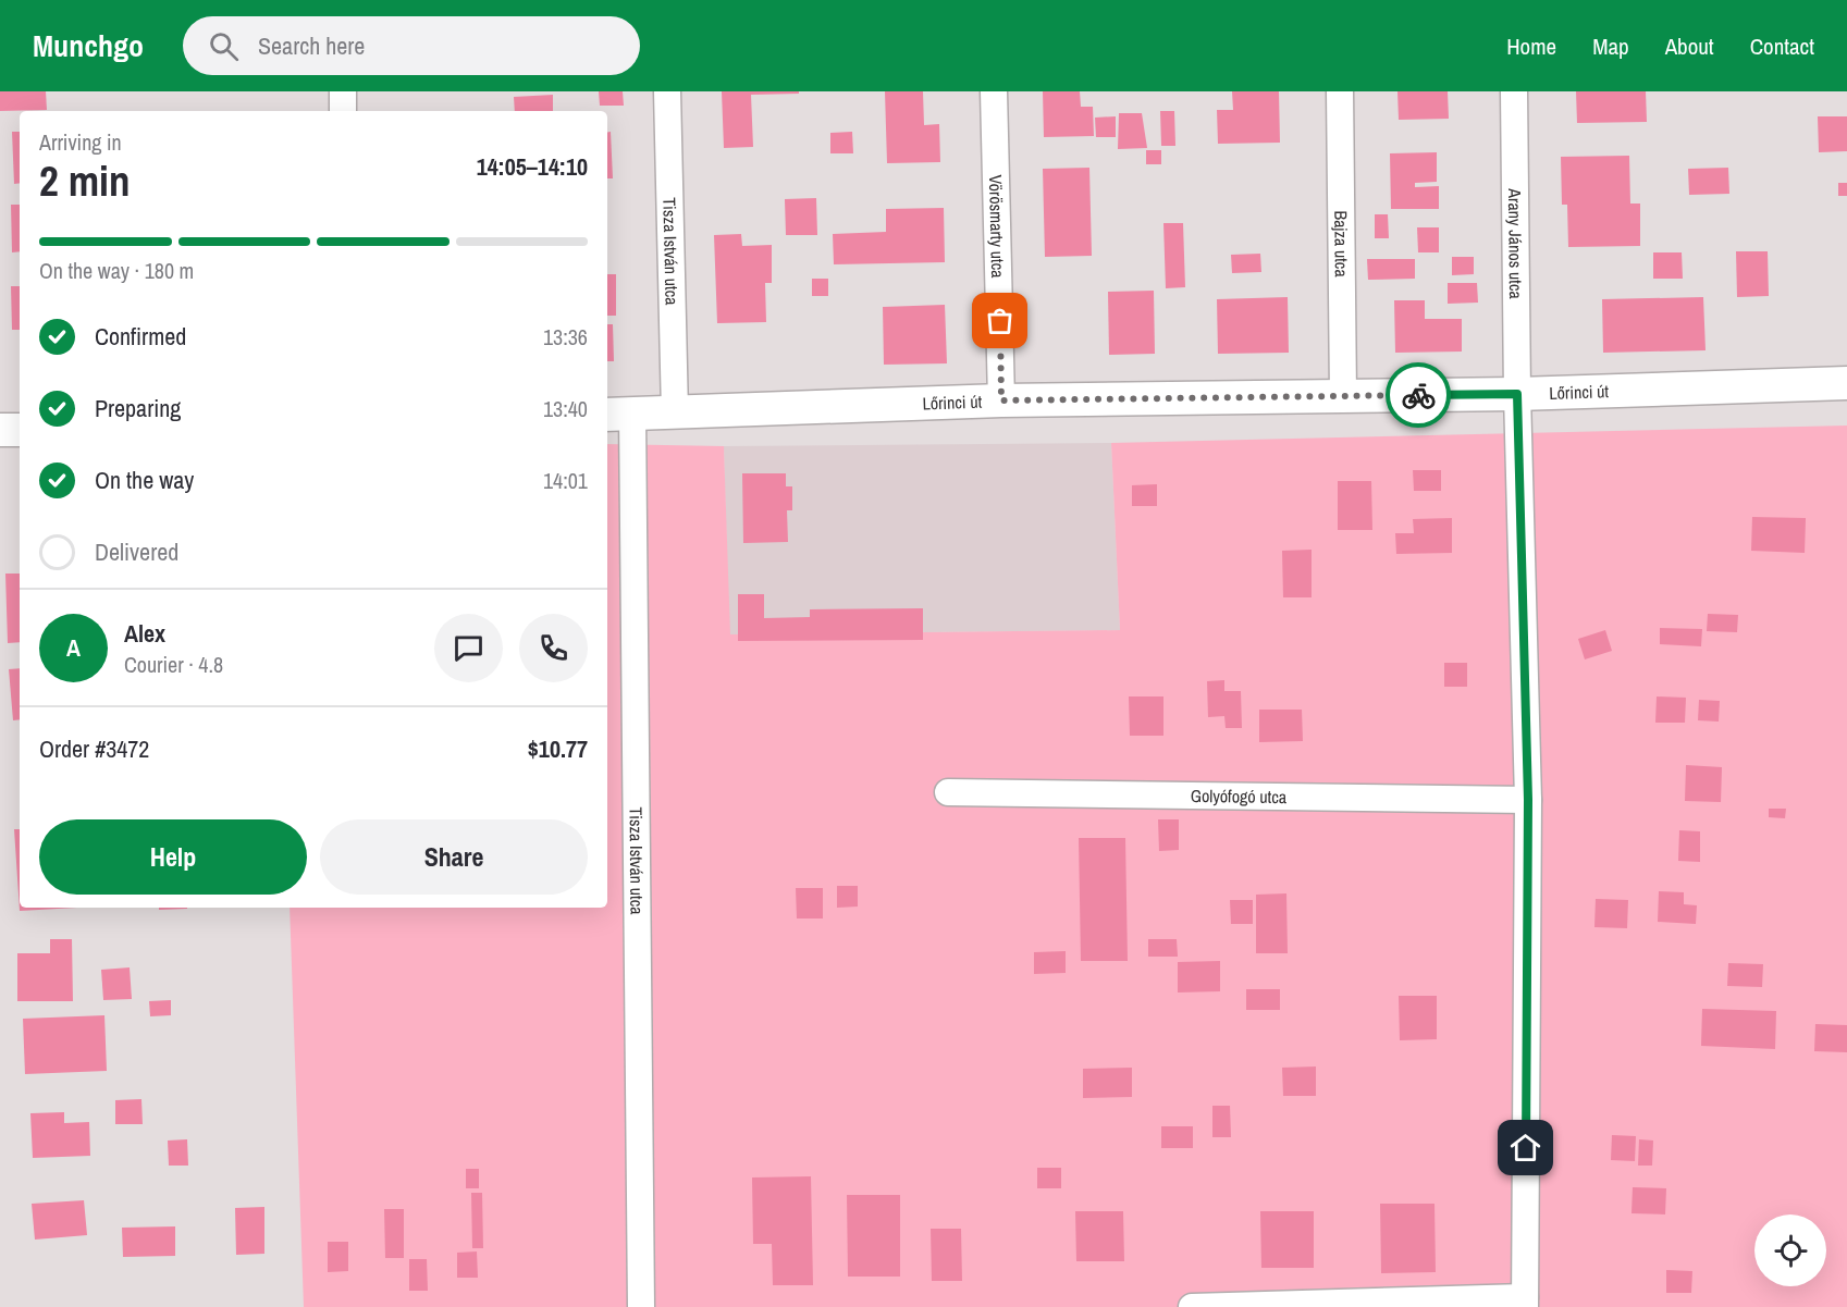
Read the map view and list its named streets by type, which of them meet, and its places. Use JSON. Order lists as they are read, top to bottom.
{
  "streets": {
    "street": [
      "Vörösmarty utca",
      "Bajza utca",
      "Arany János utca",
      "Tisza István utca",
      "Lőrinci út",
      "Golyófogó utca"
    ]
  },
  "crossings": [
    ["Vörösmarty utca", "Lőrinci út"],
    ["Bajza utca", "Lőrinci út"],
    ["Arany János utca", "Lőrinci út"],
    ["Arany János utca", "Golyófogó utca"],
    ["Tisza István utca", "Lőrinci út"]
  ],
  "page": {
    "header": "Munchgo",
    "search": "Search here",
    "nav": [
      "Home",
      "Map",
      "About",
      "Contact"
    ],
    "heading": ["2 min", "Arriving in", "14:05–14:10"],
    "panel": [
      "Alex",
      "Courier · 4.8",
      "Order #3472",
      "$10.77"
    ],
    "bar": "On the way · 180 m",
    "list": [
      ["Confirmed", "13:36"],
      ["Preparing", "13:40"],
      ["On the way", "14:01"],
      "Delivered"
    ],
    "round": "A",
    "buttons": ["Help", "Share"]
  }
}
